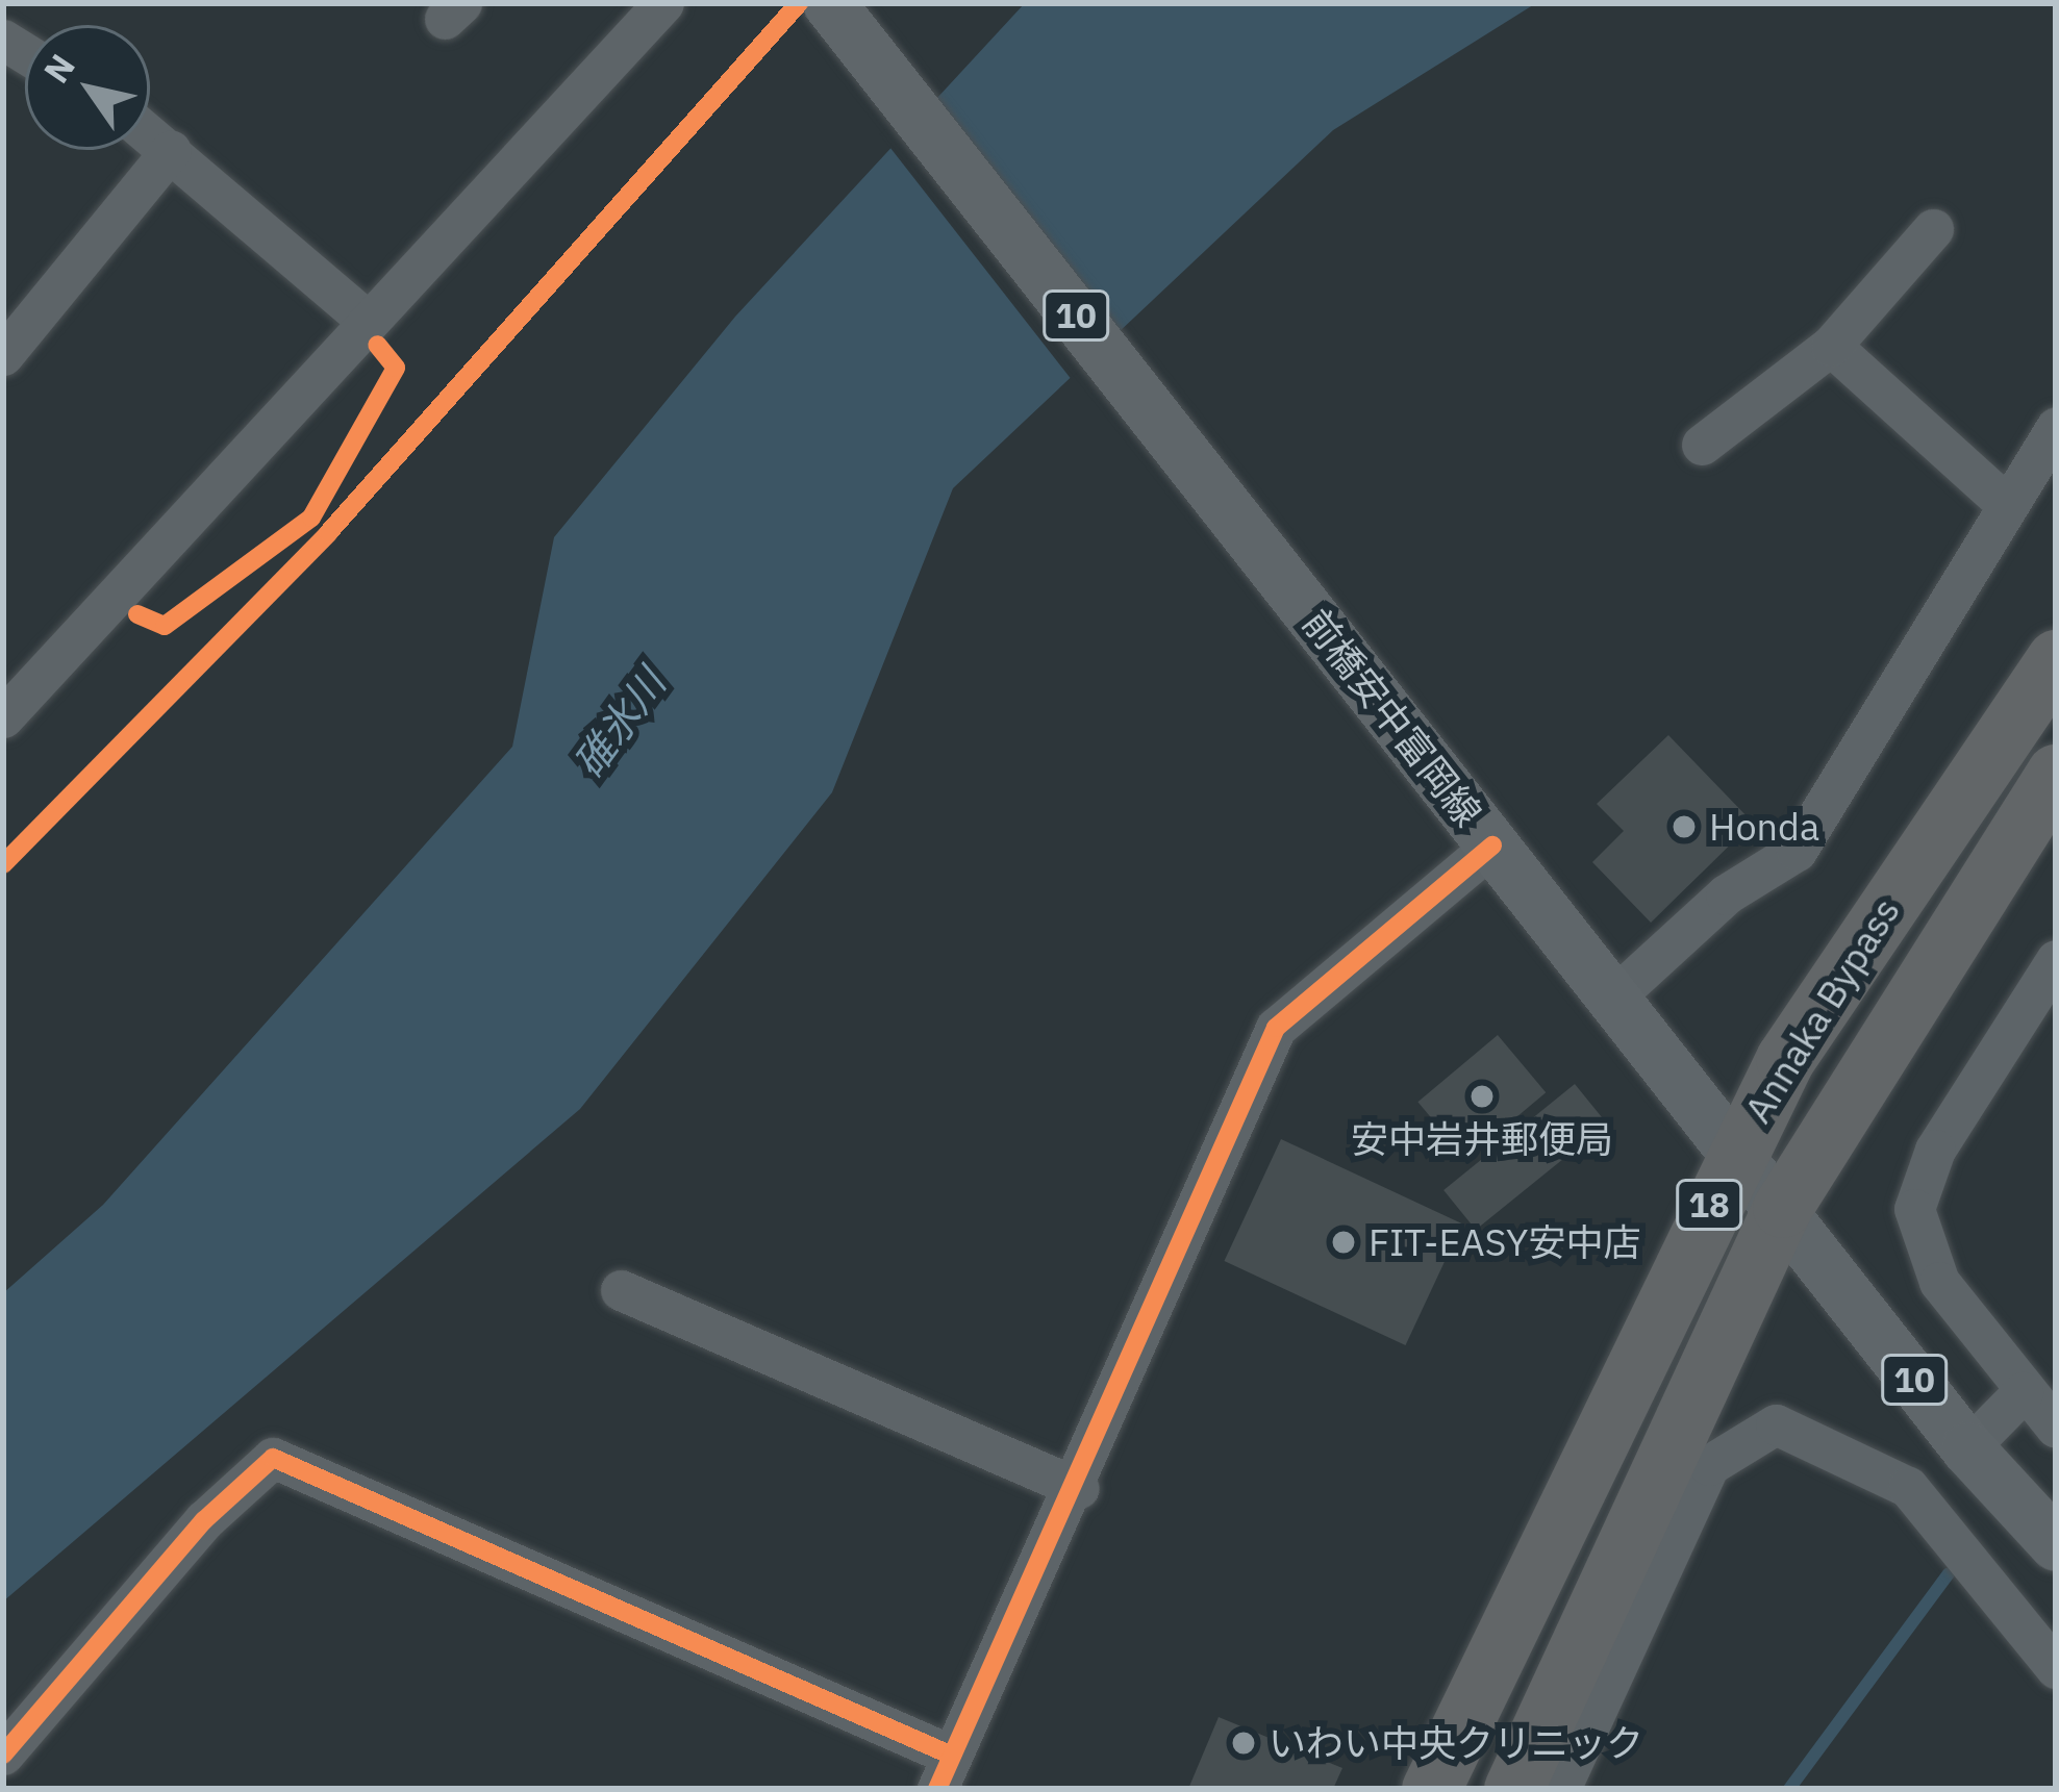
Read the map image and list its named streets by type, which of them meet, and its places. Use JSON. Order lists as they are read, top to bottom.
{
  "streets": {
    "highway": ["Annaka Bypass", "18"],
    "main road": ["10", "前橋安中富岡線"]
  },
  "crossings": [
    ["前橋安中富岡線", "Annaka Bypass"]
  ],
  "water": ["碓氷川"],
  "places": [
    "Honda",
    "安中岩井郵便局",
    "FIT-EASY安中店",
    "いわい中央クリニック"
  ],
  "north": "top left"
}
